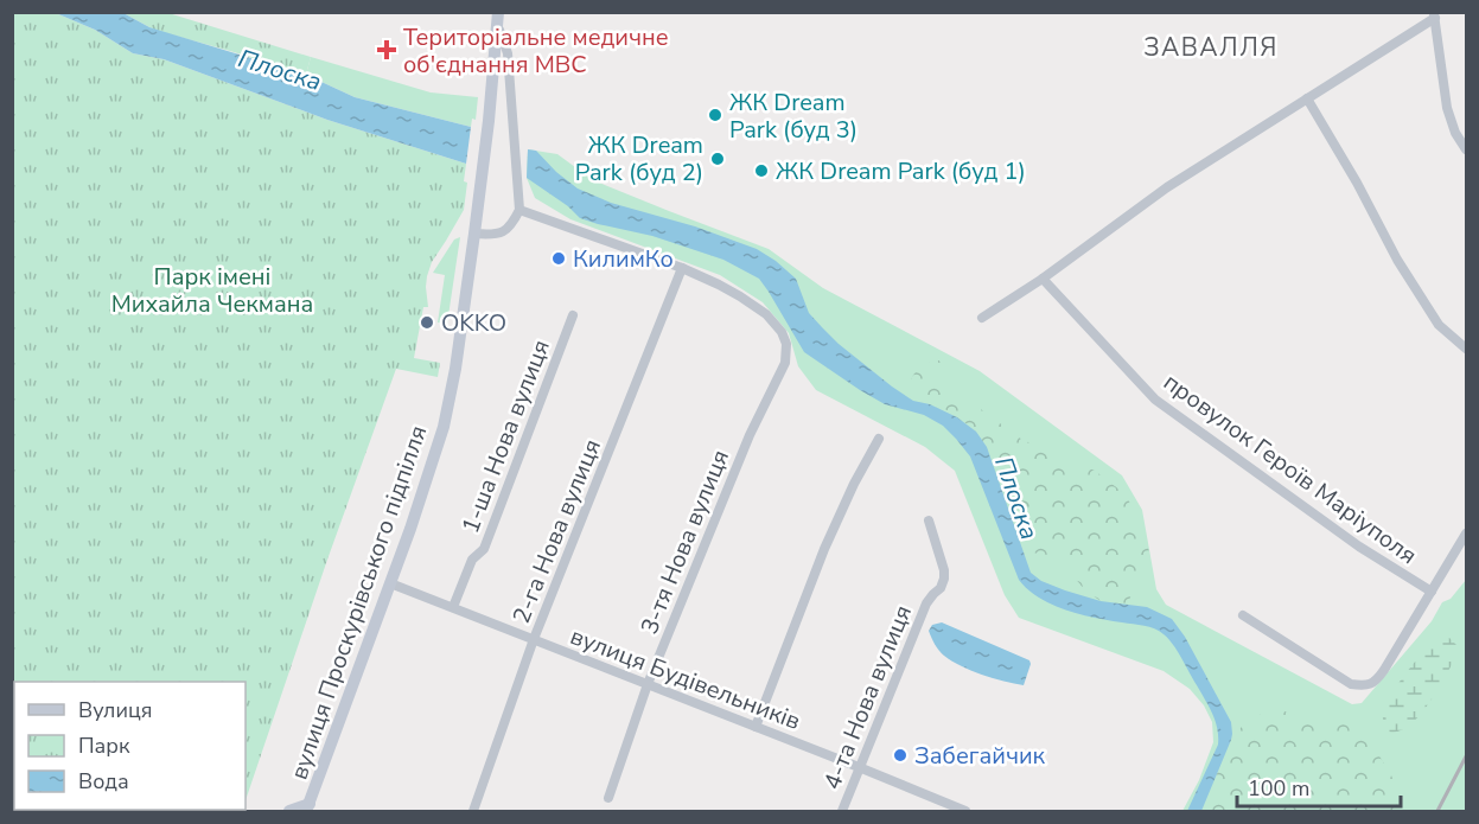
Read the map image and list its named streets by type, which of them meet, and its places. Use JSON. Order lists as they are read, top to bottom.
{
  "streets": {
    "main road": ["вулиця Проскурівського підпілля"],
    "street": [
      "1-ша Нова вулиця",
      "провулок Героїв Маріуполя",
      "2-га Нова вулиця",
      "3-тя Нова вулиця",
      "вулиця Будівельників",
      "4-та Нова вулиця"
    ]
  },
  "crossings": [
    ["1-ша Нова вулиця", "вулиця Будівельників"],
    ["2-га Нова вулиця", "3-тя Нова вулиця"],
    ["2-га Нова вулиця", "вулиця Будівельників"],
    ["3-тя Нова вулиця", "вулиця Будівельників"],
    ["вулиця Проскурівського підпілля", "вулиця Будівельників"],
    ["вулиця Будівельників", "4-та Нова вулиця"]
  ],
  "districts": ["ЗАВАЛЛЯ"],
  "water": ["Плоска"],
  "parks": ["Парк імені Михайла Чекмана"],
  "places": {
    "health": ["Територіальне медичне об'єднання МВС"],
    "other": [
      "ЖК Dream Park (буд 3)",
      "ЖК Dream Park (буд 2)",
      "ЖК Dream Park (буд 1)",
      "КилимКо",
      "OKKO",
      "Забегайчик"
    ]
  },
  "legend": ["Вулиця", "Парк", "Вода"],
  "scale_bar": "100 m"
}
